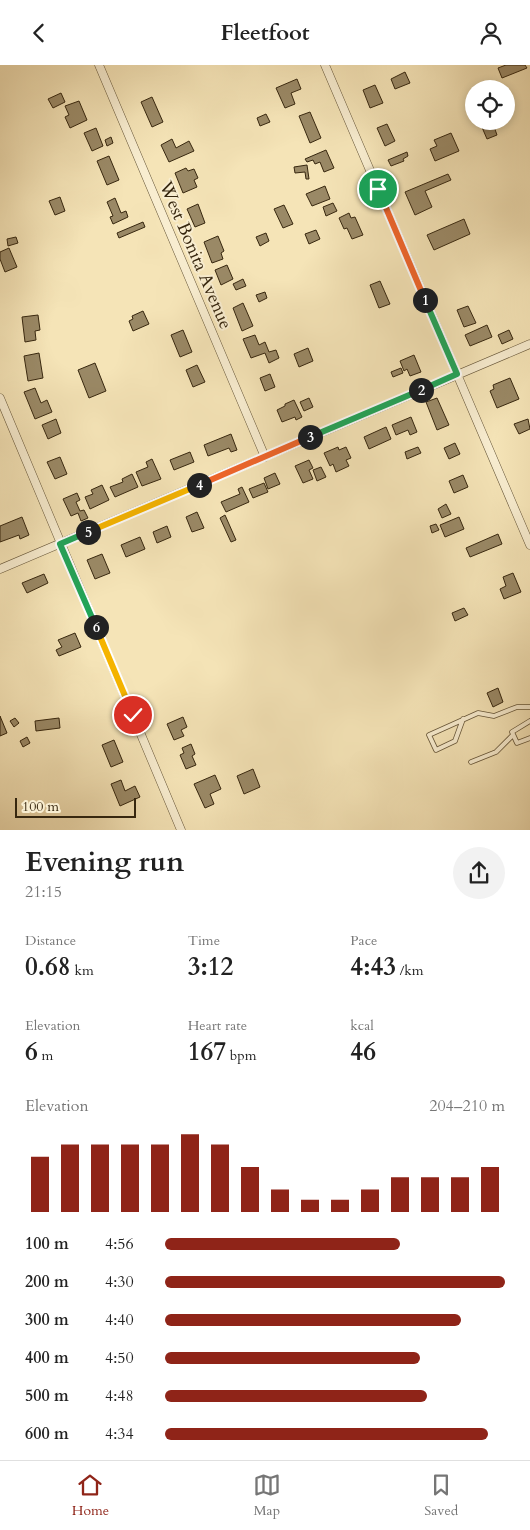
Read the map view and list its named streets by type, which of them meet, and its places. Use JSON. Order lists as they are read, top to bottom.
{
  "streets": {
    "street": ["West Bonita Avenue"]
  },
  "scale_bar": "100 m",
  "page": {
    "header": "Fleetfoot",
    "pins": [
      "1",
      "2",
      "3",
      "4",
      "5",
      "6"
    ],
    "scale": "100 m",
    "heading": ["Evening run", "21:15"],
    "stats": [
      ["Distance", "0.68 km"],
      ["Time", "3:12"],
      ["Pace", "4:43 /km"],
      ["Elevation", "6 m"],
      ["Heart rate", "167 bpm"],
      ["kcal", "46"]
    ],
    "chart": ["Elevation", "204–210 m"],
    "list": [
      {
        "name": "100 m",
        "note": "4:56"
      },
      {
        "name": "200 m",
        "note": "4:30"
      },
      {
        "name": "300 m",
        "note": "4:40"
      },
      {
        "name": "400 m",
        "note": "4:50"
      },
      {
        "name": "500 m",
        "note": "4:48"
      },
      {
        "name": "600 m",
        "note": "4:34"
      }
    ],
    "tabs": ["Home", "Map", "Saved"]
  }
}
